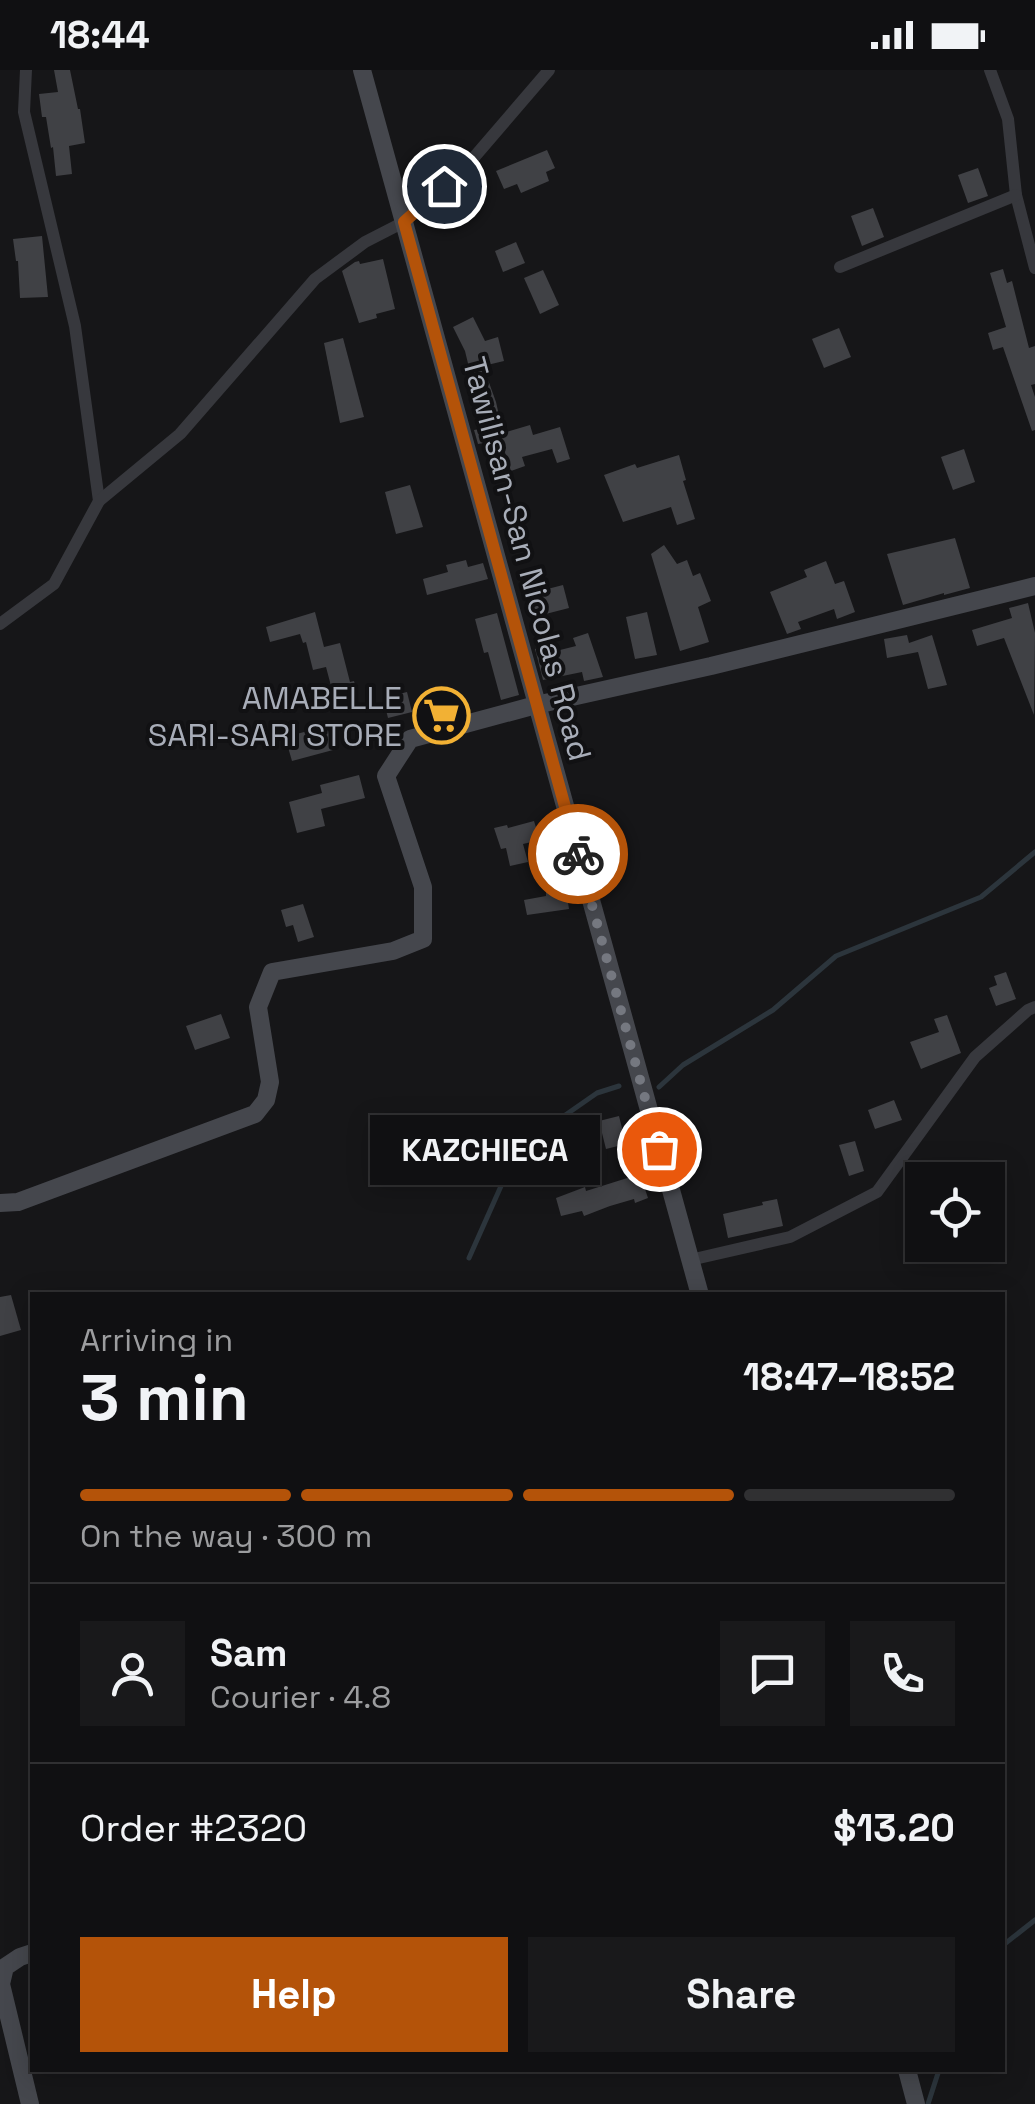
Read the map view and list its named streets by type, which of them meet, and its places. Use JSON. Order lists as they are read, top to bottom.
{
  "streets": {
    "street": ["Tawilisan-San Nicolas Road"]
  },
  "places": {
    "supermarket": ["AMABELLE SARI-SARI STORE"],
    "other": ["KAZCHIECA"]
  },
  "page": {
    "status": "18:44",
    "bubble": "KAZCHIECA",
    "heading": ["3 min", "Arriving in", "18:47–18:52"],
    "panel": [
      "Sam",
      "Courier · 4.8",
      "Order #2320",
      "$13.20"
    ],
    "bar": "On the way · 300 m",
    "buttons": ["Help", "Share"]
  }
}
